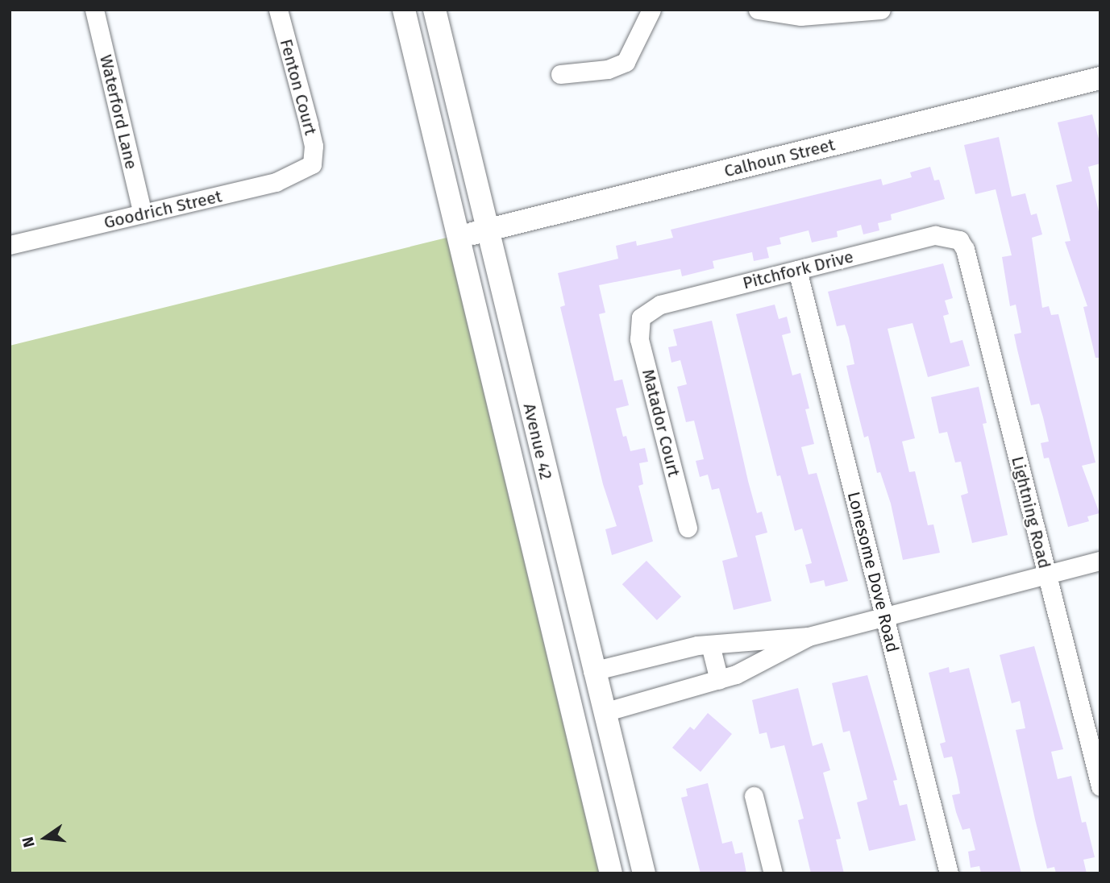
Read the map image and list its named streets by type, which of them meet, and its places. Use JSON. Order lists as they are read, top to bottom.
{
  "streets": {
    "street": [
      "Fenton Court",
      "Waterford Lane",
      "Calhoun Street",
      "Goodrich Street",
      "Pitchfork Drive",
      "Matador Court",
      "Avenue 42",
      "Lightning Road",
      "Lonesome Dove Road"
    ]
  },
  "crossings": [
    ["Fenton Court", "Goodrich Street"],
    ["Waterford Lane", "Goodrich Street"],
    ["Calhoun Street", "Avenue 42"],
    ["Pitchfork Drive", "Matador Court"],
    ["Pitchfork Drive", "Lightning Road"],
    ["Pitchfork Drive", "Lonesome Dove Road"]
  ],
  "north": "left"
}
